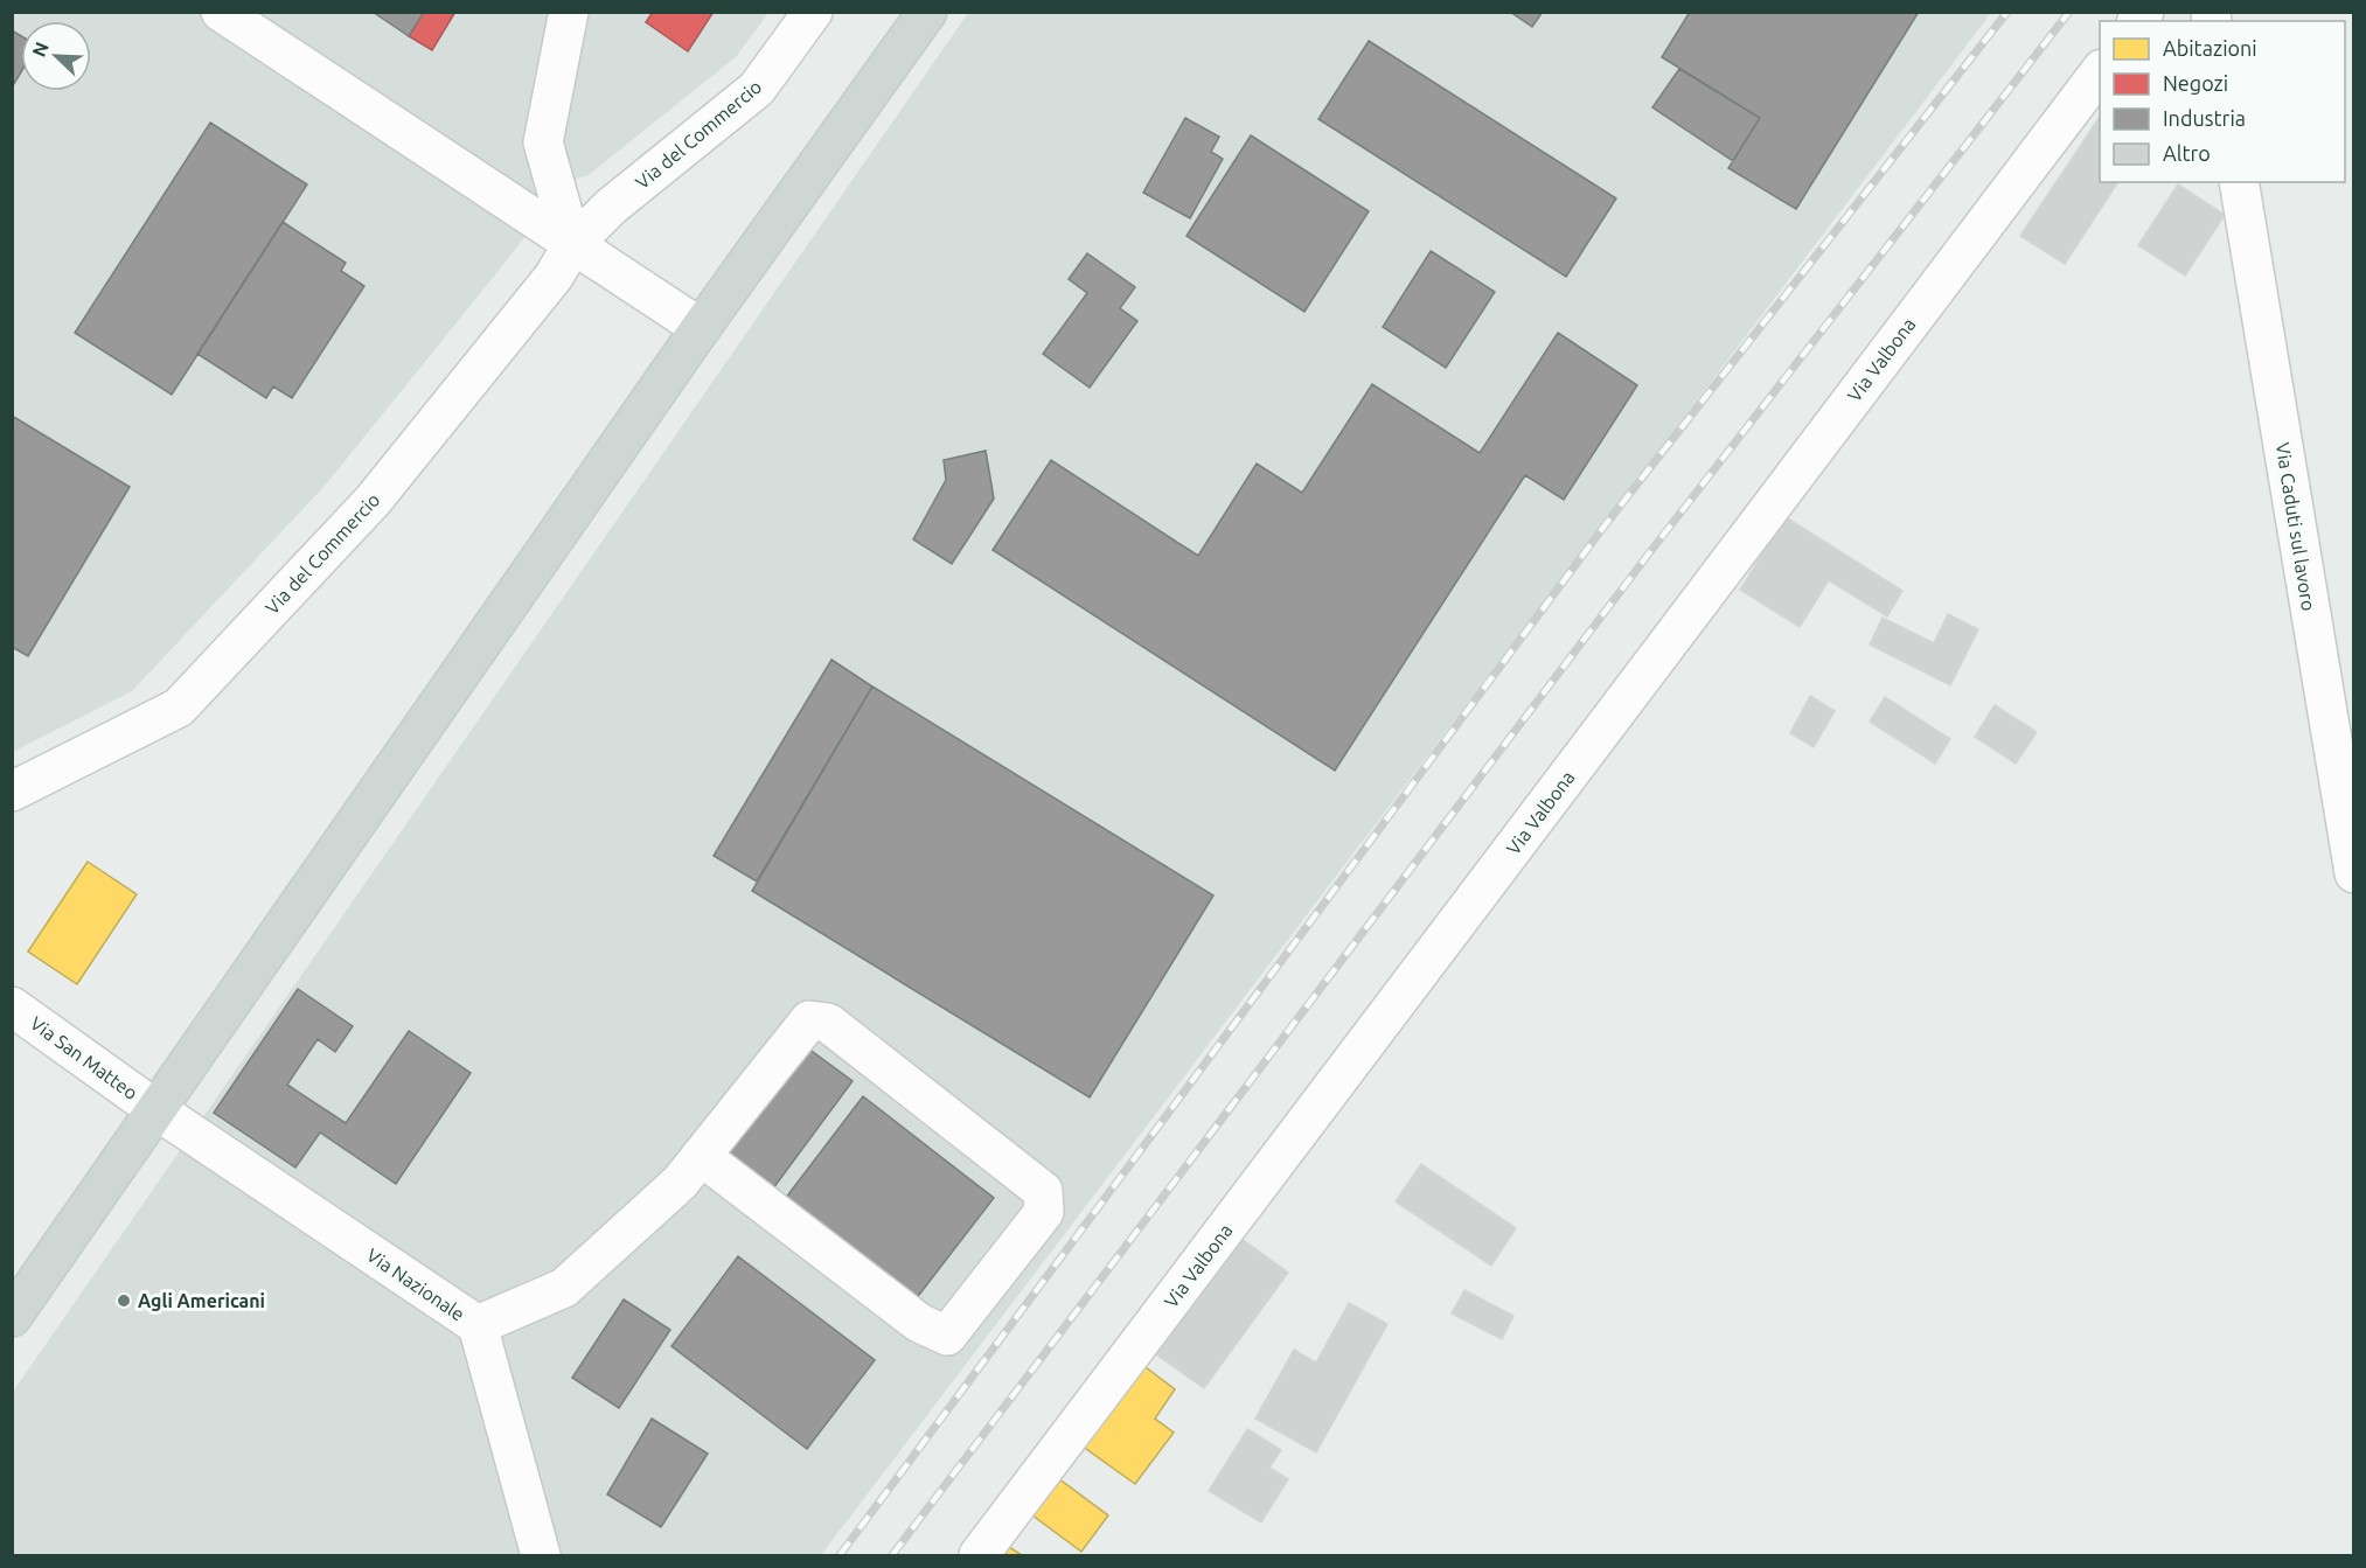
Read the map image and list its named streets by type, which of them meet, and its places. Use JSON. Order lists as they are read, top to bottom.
{
  "streets": {
    "street": [
      "Via del Commercio",
      "Via Valbona",
      "Via Caduti sul lavoro",
      "Via San Matteo",
      "Via Nazionale"
    ]
  },
  "crossings": [
    ["Via San Matteo", "Via Nazionale"]
  ],
  "places": ["Agli Americani"],
  "legend": [
    "Abitazioni",
    "Negozi",
    "Industria",
    "Altro"
  ],
  "north": "top left"
}
